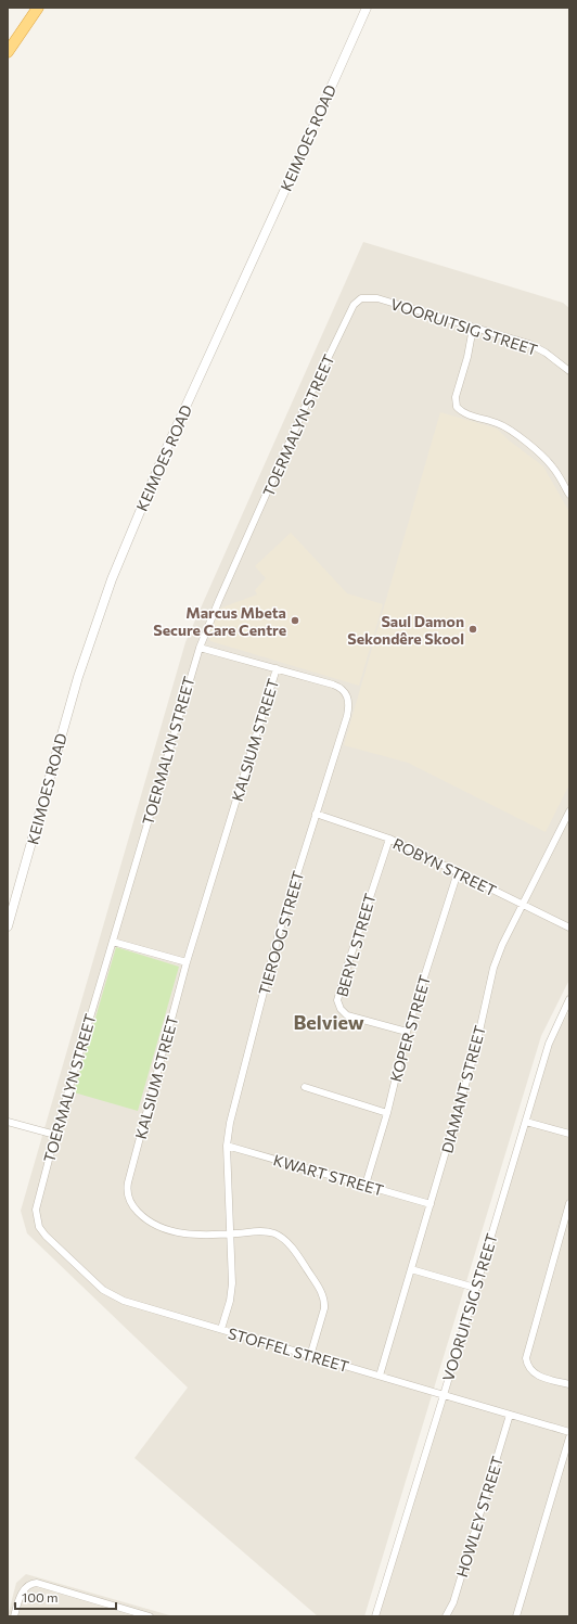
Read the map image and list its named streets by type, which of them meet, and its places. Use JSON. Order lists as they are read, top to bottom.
{
  "streets": {
    "street": [
      "KEIMOES ROAD",
      "VOORUITSIG STREET",
      "TOERMALYN STREET",
      "KALSIUM STREET",
      "ROBYN STREET",
      "TIEROOG STREET",
      "BERYL STREET",
      "KOPER STREET",
      "DIAMANT STREET",
      "KWART STREET",
      "STOFFEL STREET",
      "HOWLEY STREET"
    ]
  },
  "crossings": [
    ["VOORUITSIG STREET", "TOERMALYN STREET"],
    ["VOORUITSIG STREET", "STOFFEL STREET"],
    ["TOERMALYN STREET", "TIEROOG STREET"],
    ["TOERMALYN STREET", "STOFFEL STREET"],
    ["KALSIUM STREET", "TIEROOG STREET"],
    ["KALSIUM STREET", "STOFFEL STREET"],
    ["ROBYN STREET", "TIEROOG STREET"],
    ["ROBYN STREET", "BERYL STREET"],
    ["ROBYN STREET", "KOPER STREET"],
    ["ROBYN STREET", "DIAMANT STREET"],
    ["TIEROOG STREET", "KWART STREET"],
    ["TIEROOG STREET", "STOFFEL STREET"],
    ["BERYL STREET", "KOPER STREET"],
    ["KOPER STREET", "KWART STREET"],
    ["DIAMANT STREET", "KWART STREET"],
    ["DIAMANT STREET", "STOFFEL STREET"],
    ["STOFFEL STREET", "HOWLEY STREET"]
  ],
  "districts": ["Belview"],
  "places": ["Marcus Mbeta Secure Care Centre", "Saul Damon Sekondêre Skool"],
  "scale_bar": "100 m"
}
